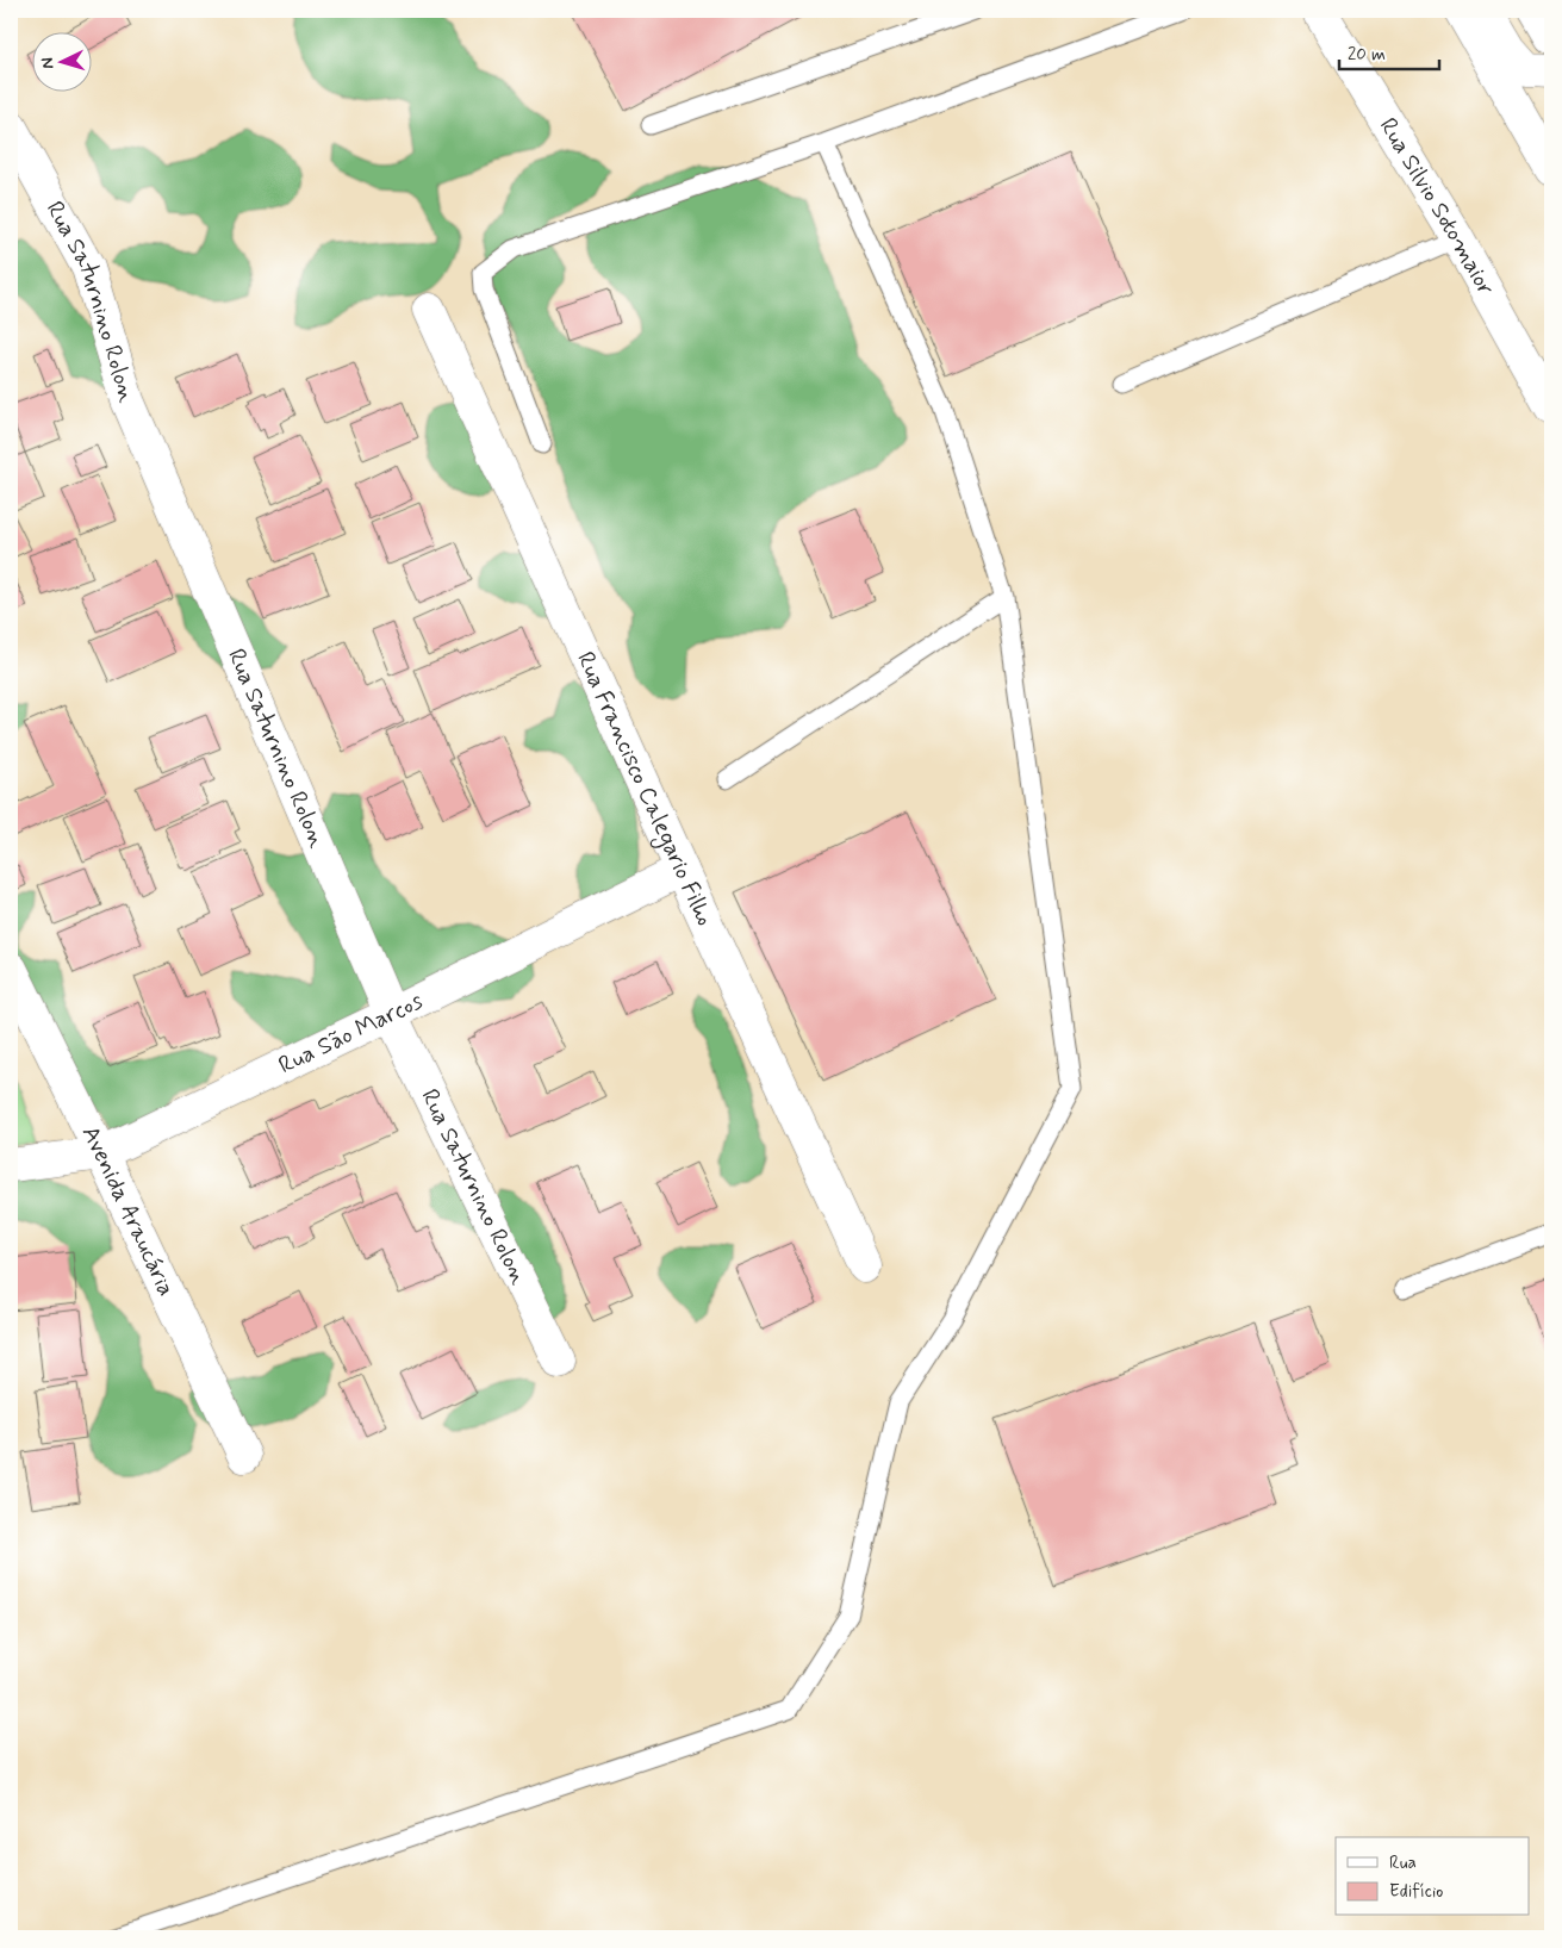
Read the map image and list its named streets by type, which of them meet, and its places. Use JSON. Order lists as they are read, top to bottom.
{
  "streets": {
    "main road": [
      "Rua Silvio Sotomaior",
      "Rua Saturnino Rolon",
      "Rua Francisco Calegario Filho",
      "Rua São Marcos",
      "Avenida Araucária"
    ]
  },
  "crossings": [
    ["Rua Saturnino Rolon", "Rua São Marcos"],
    ["Rua Francisco Calegario Filho", "Rua São Marcos"],
    ["Rua São Marcos", "Avenida Araucária"]
  ],
  "legend": ["Rua", "Edifício"],
  "scale_bar": "20 m",
  "north": "left"
}
